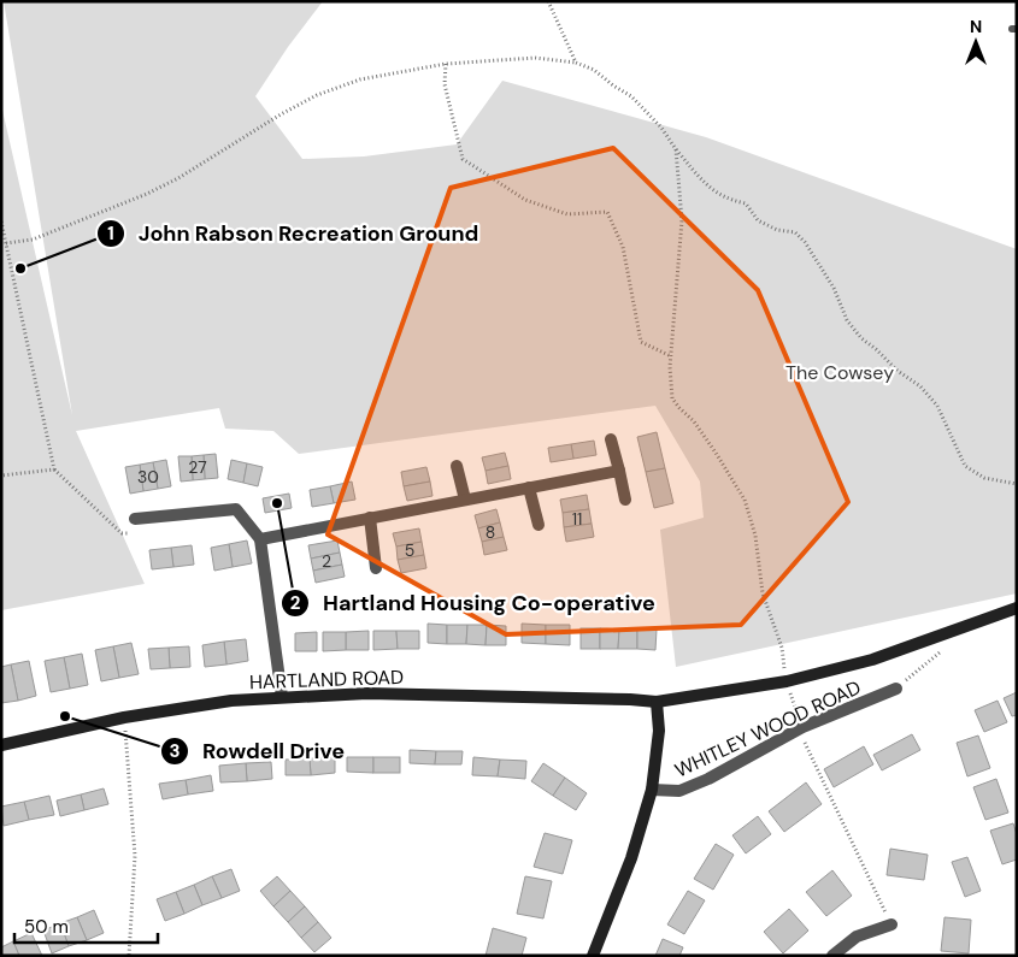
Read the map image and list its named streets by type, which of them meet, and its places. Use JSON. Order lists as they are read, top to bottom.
{
  "streets": {
    "street": ["HARTLAND ROAD", "WHITLEY WOOD ROAD"]
  },
  "crossings": [
    ["HARTLAND ROAD", "WHITLEY WOOD ROAD"]
  ],
  "parks": ["The Cowsey"],
  "places": ["John Rabson Recreation Ground", "Hartland Housing Co-operative", "Rowdell Drive"],
  "house_numbers": [
    "27",
    "30",
    "11",
    "8",
    "5",
    "2"
  ],
  "scale_bar": "50 m",
  "north": "top"
}
